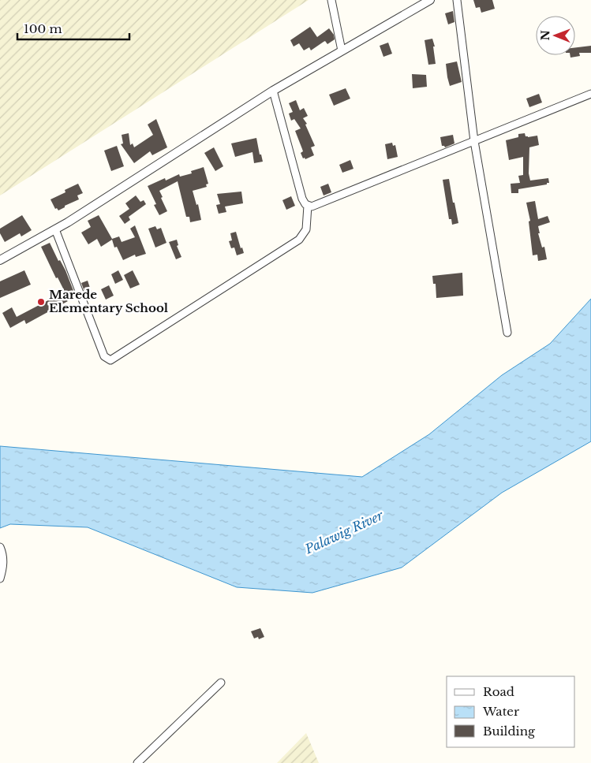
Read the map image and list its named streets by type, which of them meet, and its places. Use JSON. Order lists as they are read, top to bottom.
{
  "water": ["Palawig River"],
  "places": ["Marede Elementary School"],
  "legend": ["Road", "Water", "Building"],
  "scale_bar": "100 m",
  "north": "left"
}
